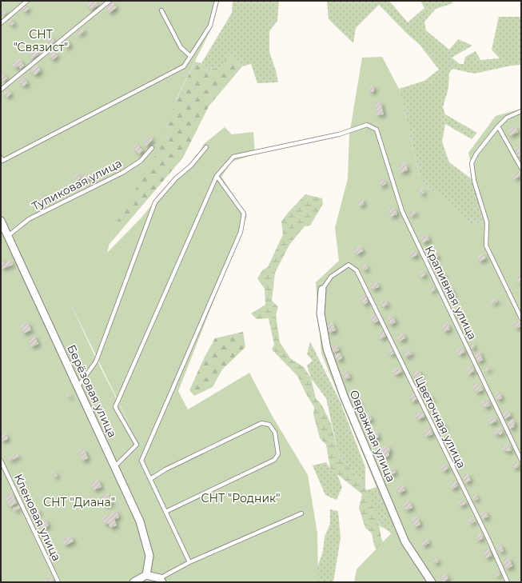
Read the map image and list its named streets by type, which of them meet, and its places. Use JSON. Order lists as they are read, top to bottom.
{
  "streets": {
    "street": ["Берёзовая улица", "Овражная улица"],
    "lane": [
      "Тупиковая улица",
      "Крапивная улица",
      "Цветочная улица",
      "Кленовая улица"
    ]
  },
  "crossings": [
    ["Тупиковая улица", "Берёзовая улица"],
    ["Цветочная улица", "Овражная улица"]
  ],
  "parks": ["СНТ \"Связист\"", "СНТ \"Родник\"", "СНТ \"Диана\""]
}
